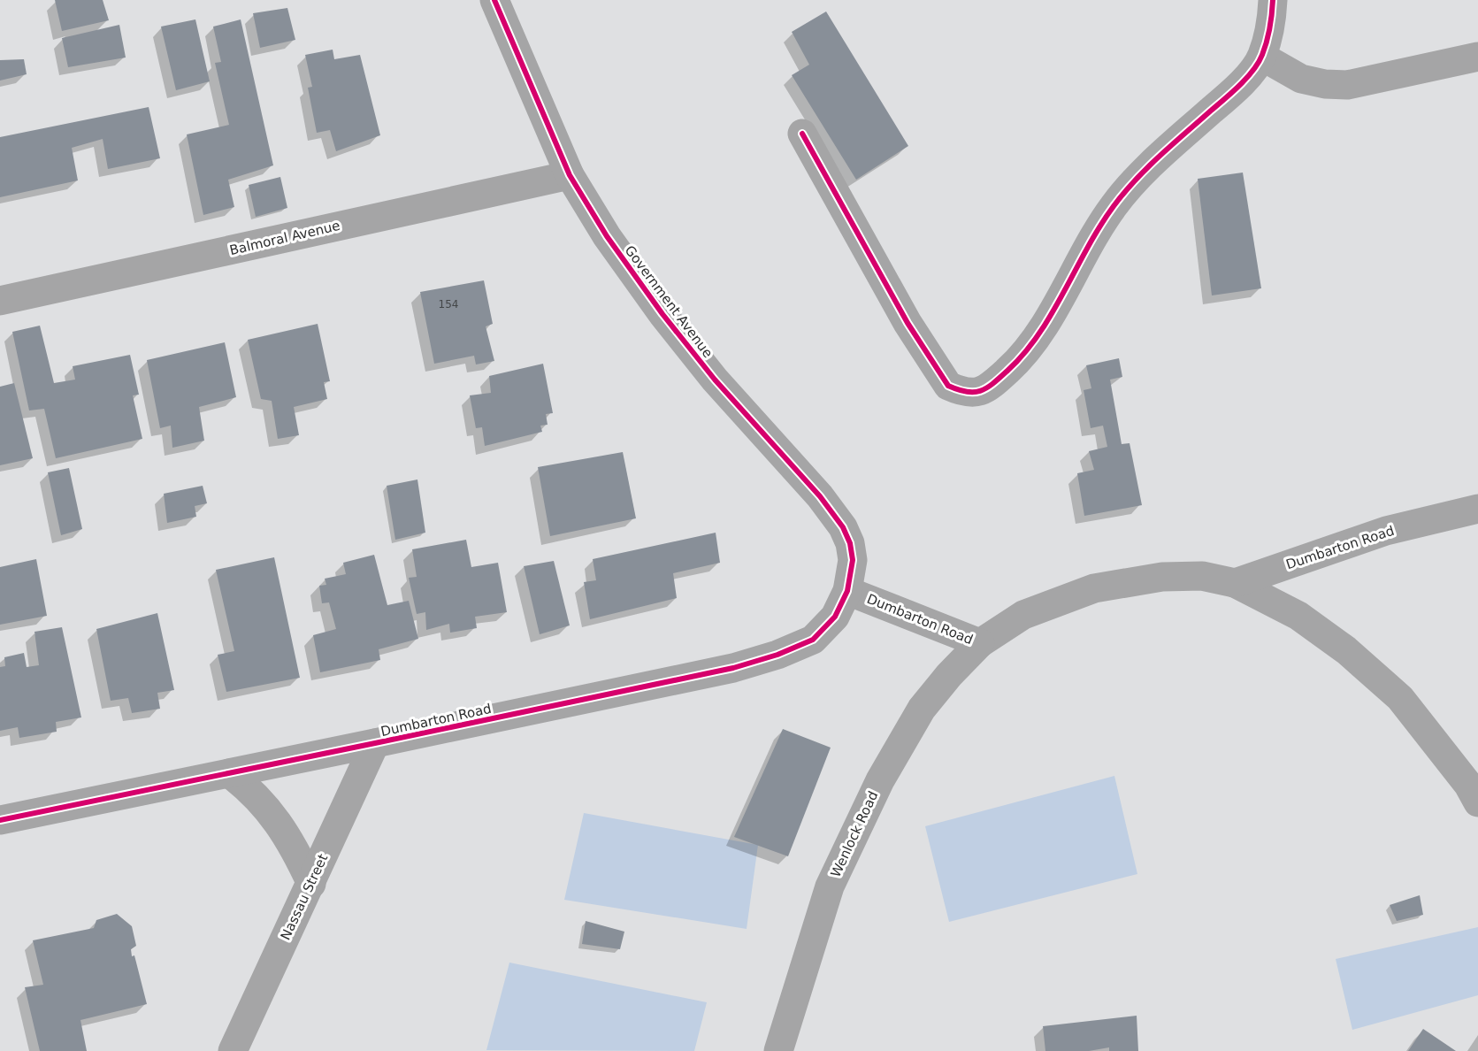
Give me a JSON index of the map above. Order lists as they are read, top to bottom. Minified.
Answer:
{"streets":{"street":["Balmoral Avenue","Government Avenue","Dumbarton Road","Wenlock Road","Nassau Street"]},"crossings":[["Balmoral Avenue","Government Avenue"],["Government Avenue","Dumbarton Road"],["Dumbarton Road","Wenlock Road"],["Dumbarton Road","Nassau Street"]],"house_numbers":["154"]}
